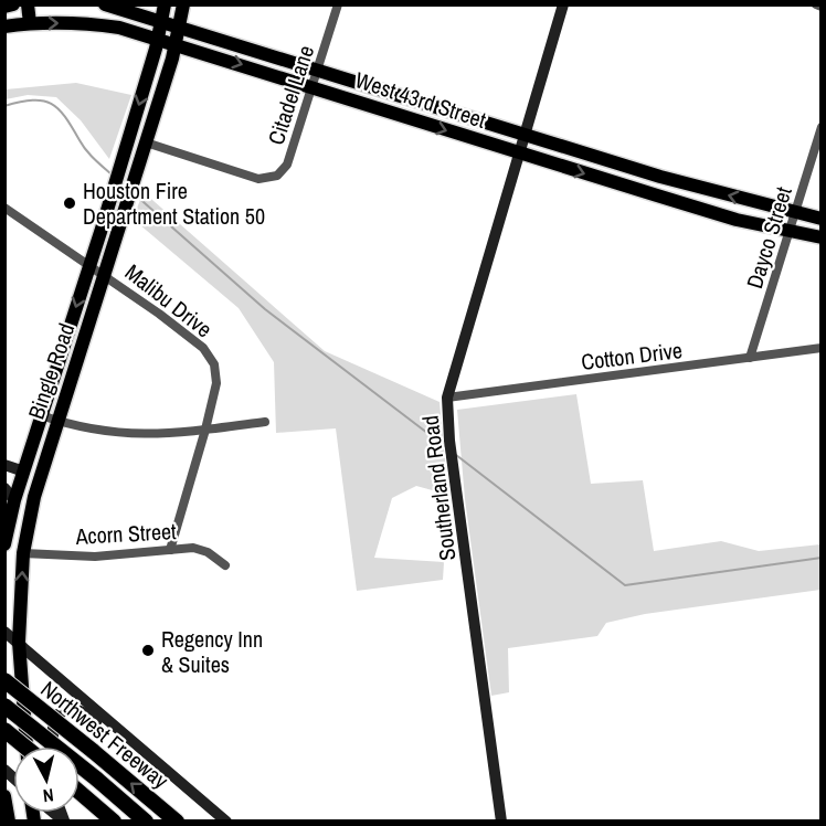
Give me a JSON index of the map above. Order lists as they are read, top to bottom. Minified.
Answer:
{"streets":{"highway":["Northwest Freeway"],"main road":["West 43rd Street","Bingle Road"],"street":["Citadel Lane","Dayco Street","Malibu Drive","Cotton Drive","Southerland Road","Acorn Street"]},"crossings":[["Citadel Lane","West 43rd Street"],["Citadel Lane","Bingle Road"],["West 43rd Street","Dayco Street"],["West 43rd Street","Bingle Road"],["West 43rd Street","Southerland Road"],["Dayco Street","Cotton Drive"],["Malibu Drive","Bingle Road"],["Malibu Drive","Acorn Street"],["Cotton Drive","Southerland Road"],["Bingle Road","Acorn Street"]],"places":["Houston Fire Department Station 50","Regency Inn & Suites"],"north":"bottom"}
